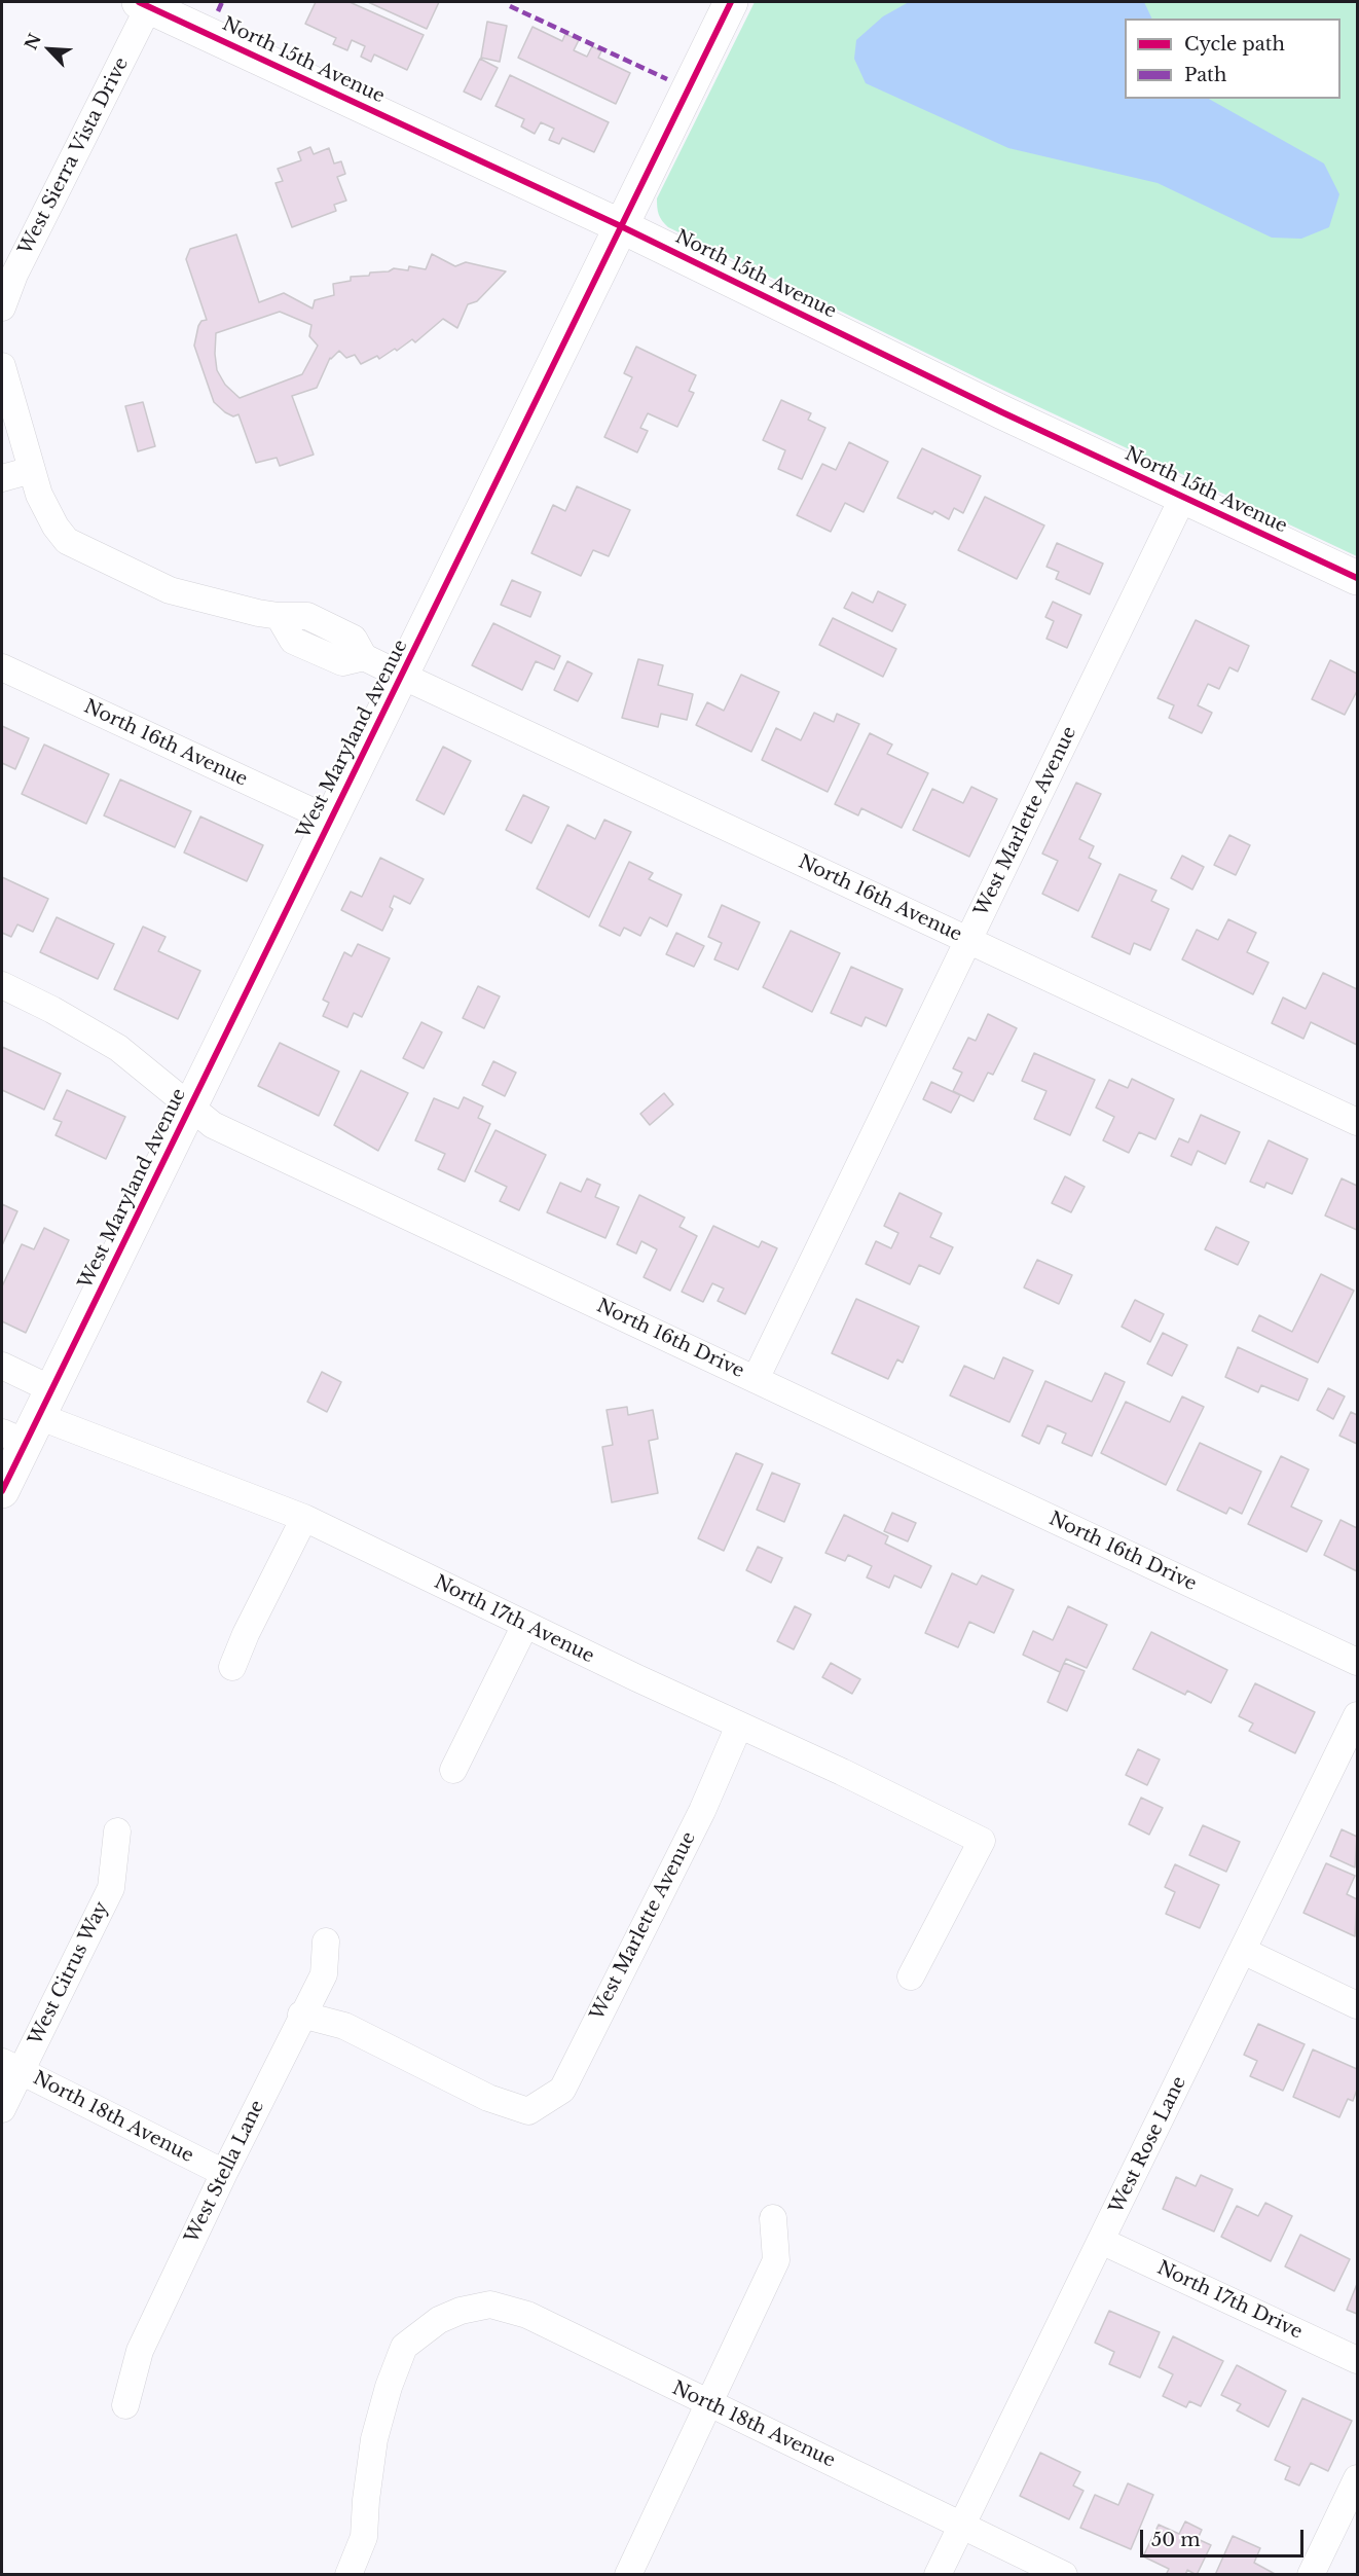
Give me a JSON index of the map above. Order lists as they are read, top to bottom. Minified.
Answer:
{"streets":{"street":["North 15th Avenue","West Sierra Vista Drive","West Maryland Avenue","North 16th Avenue","West Marlette Avenue","North 16th Drive","North 17th Avenue","West Citrus Way","North 18th Avenue","West Rose Lane","West Stella Lane","North 17th Drive"]},"crossings":[["North 15th Avenue","West Sierra Vista Drive"],["North 15th Avenue","West Maryland Avenue"],["North 15th Avenue","West Marlette Avenue"],["West Maryland Avenue","North 16th Avenue"],["West Maryland Avenue","North 16th Drive"],["West Maryland Avenue","North 17th Avenue"],["North 16th Avenue","West Marlette Avenue"],["West Marlette Avenue","North 16th Drive"],["West Marlette Avenue","North 17th Avenue"],["West Marlette Avenue","West Stella Lane"],["West Citrus Way","North 18th Avenue"],["North 18th Avenue","West Rose Lane"],["North 18th Avenue","West Stella Lane"],["West Rose Lane","North 17th Drive"]],"legend":["Cycle path","Path"],"scale_bar":"50 m","north":"top left"}
